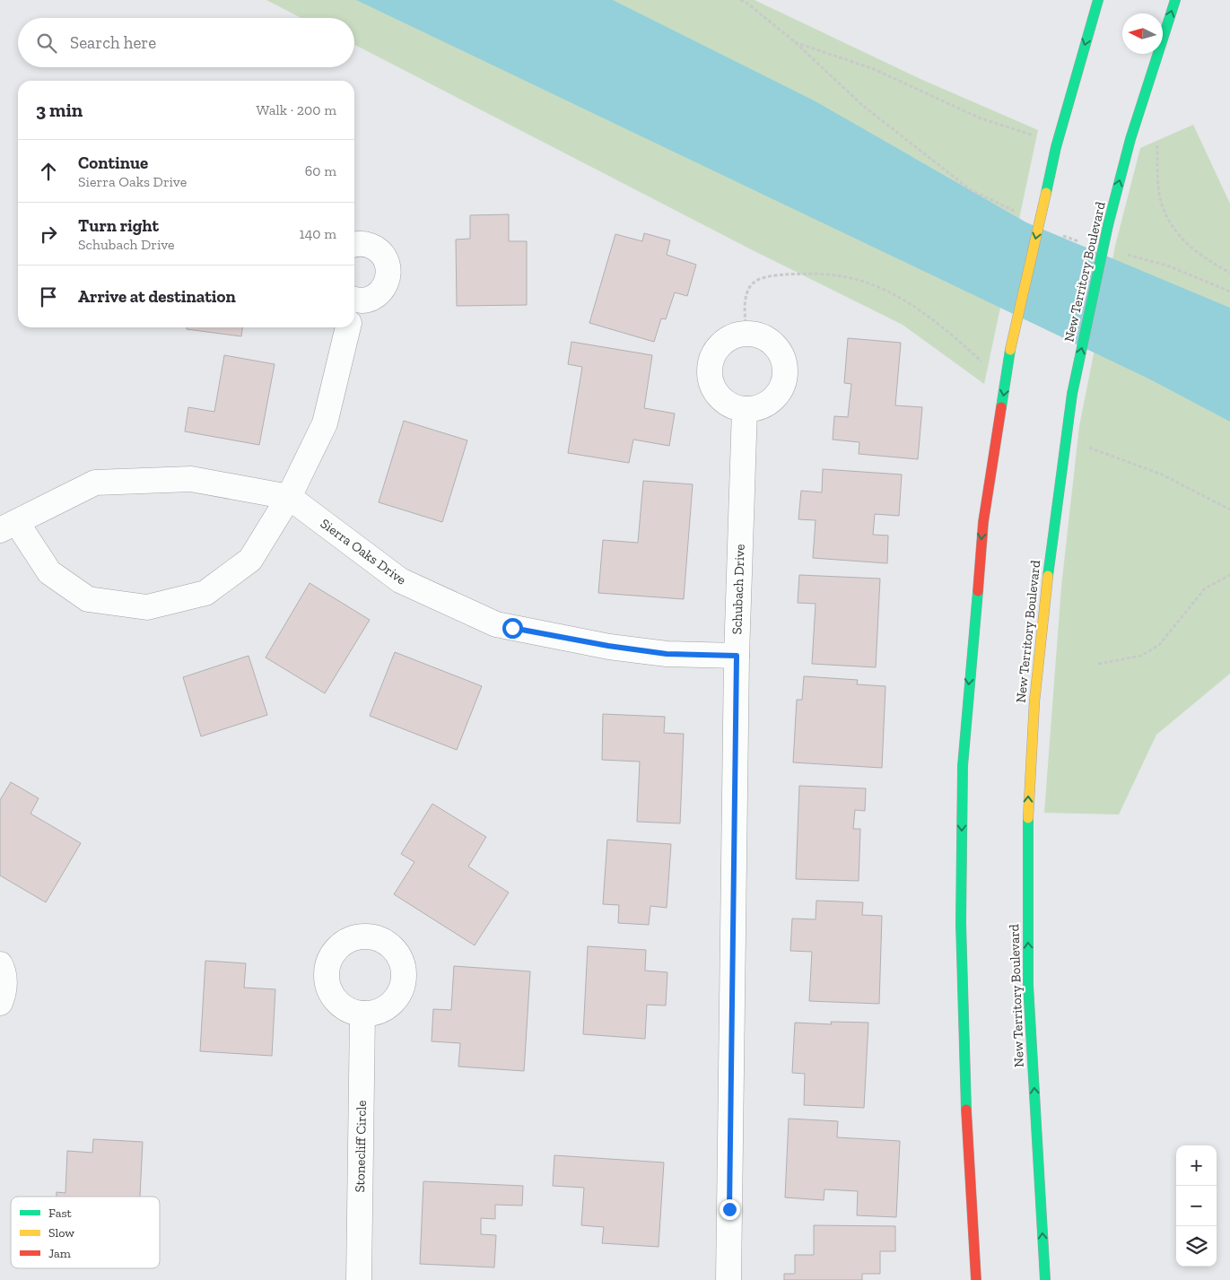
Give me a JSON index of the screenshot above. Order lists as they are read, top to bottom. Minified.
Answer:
{"streets":{"main road":["New Territory Boulevard"],"street":["Sierra Oaks Drive","Schubach Drive","Stonecliff Circle"]},"crossings":[["Sierra Oaks Drive","Schubach Drive"]],"legend":["Fast","Slow","Jam"],"north":"left","page":{"search":"Search here","heading":["3 min","Walk · 200 m"],"list":[["Continue","Sierra Oaks Drive","60 m"],["Turn right","Schubach Drive","140 m"],"Arrive at destination"],"map_buttons":["+","−"]}}
